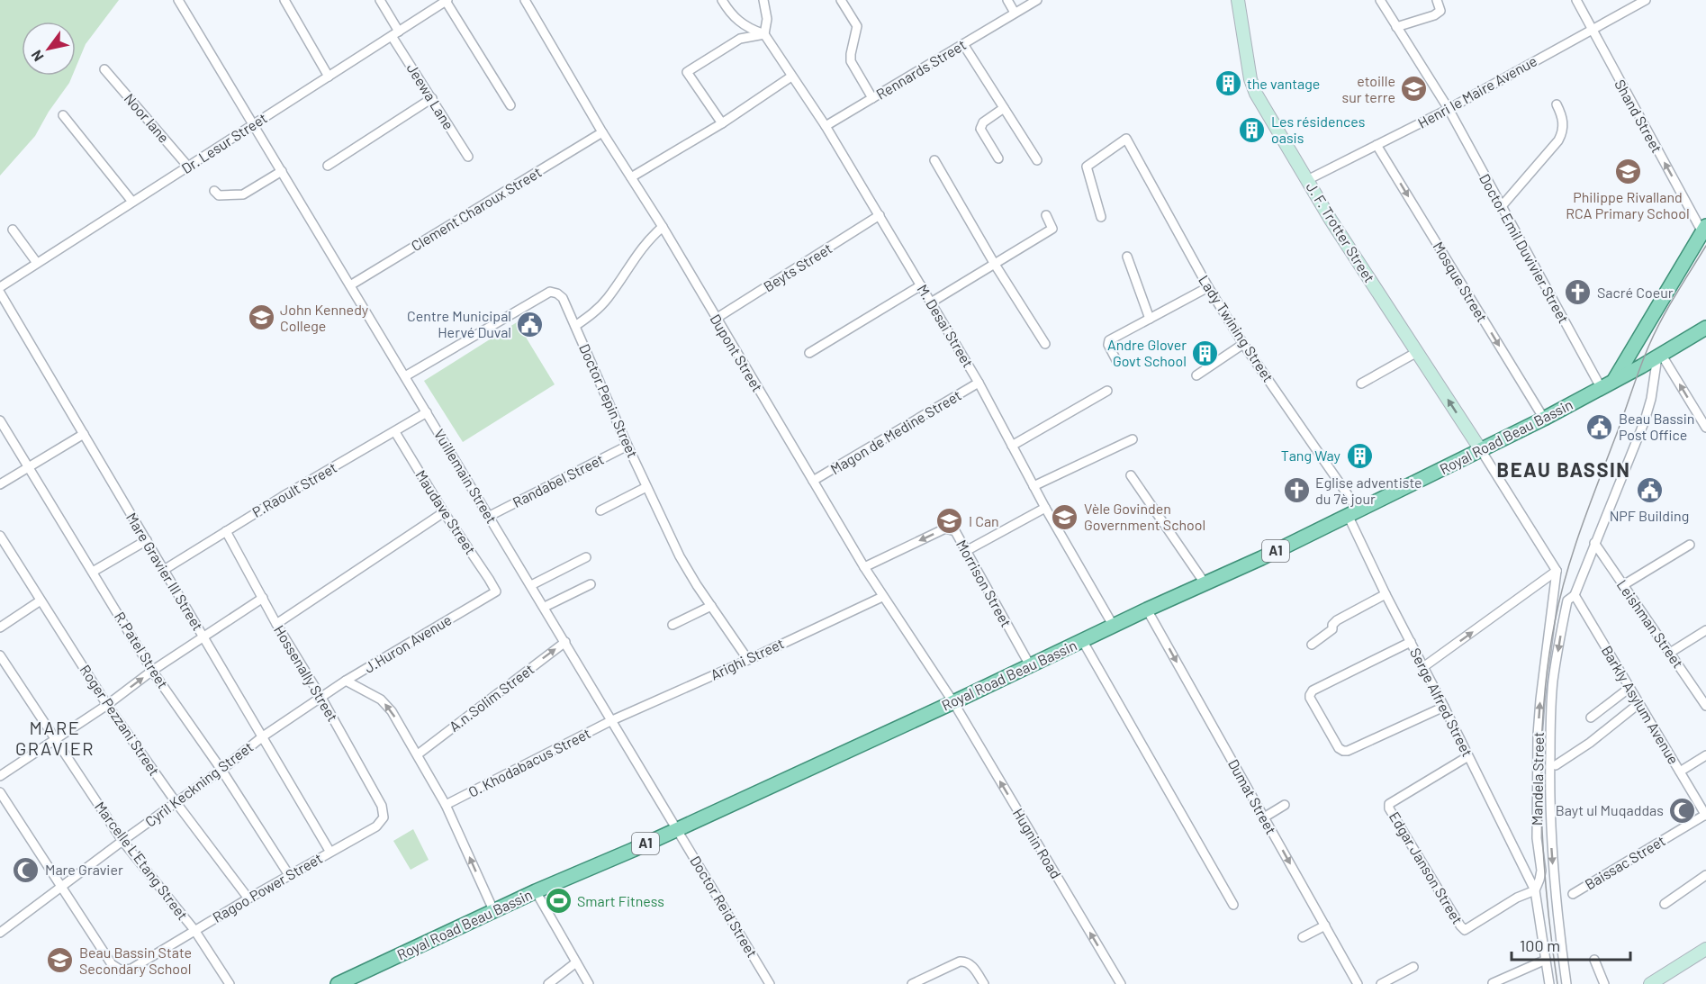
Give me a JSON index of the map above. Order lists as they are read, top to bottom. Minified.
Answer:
{"streets":{"main road":["Royal Road Beau Bassin","A1"],"street":["Rennards Street","Henri le Maire Avenue","Jeewa Lane","Shand Street","Noor lane","Dr. Lesur Street","Clement Charoux Street","J. F. Trotter Street","Doctor Emil Duvivier Street","Beyts Street","Mosque Street","M. Desai Street","Lady Twining Street","Dupont Street","Doctor Pepin Street","Magon de Medine Street","Vuillemain Street","Randabel Street","P.Raoult Street","Maudave Street","Mare Gravier III Street","Morrison Street","Leishman Street","J.Huron Avenue","R.Patel Street","Arighi Street","Hossenally Street","A.n.Solim Street","Serge Alfred Street","Barkly Asylum Avenue","Roger Pezzani Street","O. Khodabacus Street","Mandela Street","Cyril Keckning Street","Dumat Street","Hugnin Road","Marcelle L'Etang Street","Baissac Street","Edgar Janson Street","Ragoo Power Street","Doctor Reid Street"]},"crossings":[["Rennards Street","M. Desai Street"],["Henri le Maire Avenue","Shand Street"],["Henri le Maire Avenue","J. F. Trotter Street"],["Henri le Maire Avenue","Doctor Emil Duvivier Street"],["Henri le Maire Avenue","Mosque Street"],["Jeewa Lane","Dr. Lesur Street"],["Noor lane","Dr. Lesur Street"],["Dr. Lesur Street","Vuillemain Street"],["Clement Charoux Street","Dupont Street"],["Clement Charoux Street","Vuillemain Street"],["J. F. Trotter Street","Royal Road Beau Bassin"],["Doctor Emil Duvivier Street","Royal Road Beau Bassin"],["Beyts Street","M. Desai Street"],["Beyts Street","Dupont Street"],["Mosque Street","Royal Road Beau Bassin"],["M. Desai Street","Magon de Medine Street"],["M. Desai Street","Royal Road Beau Bassin"],["Lady Twining Street","Royal Road Beau Bassin"],["Lady Twining Street","Serge Alfred Street"],["Dupont Street","Magon de Medine Street"],["Dupont Street","Royal Road Beau Bassin"],["Dupont Street","Morrison Street"],["Dupont Street","Arighi Street"],["Dupont Street","Hugnin Road"],["Doctor Pepin Street","Vuillemain Street"],["Doctor Pepin Street","Randabel Street"],["Doctor Pepin Street","Arighi Street"],["Royal Road Beau Bassin","Vuillemain Street"],["Royal Road Beau Bassin","A1"],["Royal Road Beau Bassin","Morrison Street"],["Royal Road Beau Bassin","Serge Alfred Street"],["Royal Road Beau Bassin","Dumat Street"],["Royal Road Beau Bassin","Hugnin Road"],["Royal Road Beau Bassin","Doctor Reid Street"],["Vuillemain Street","Randabel Street"],["Vuillemain Street","P.Raoult Street"],["Vuillemain Street","Arighi Street"],["Vuillemain Street","A.n.Solim Street"],["Vuillemain Street","O. Khodabacus Street"],["Vuillemain Street","Doctor Reid Street"],["P.Raoult Street","Maudave Street"],["P.Raoult Street","Mare Gravier III Street"],["P.Raoult Street","Hossenally Street"],["Maudave Street","J.Huron Avenue"],["Mare Gravier III Street","Cyril Keckning Street"],["Mare Gravier III Street","Ragoo Power Street"],["J.Huron Avenue","Hossenally Street"],["J.Huron Avenue","Cyril Keckning Street"],["R.Patel Street","Cyril Keckning Street"],["R.Patel Street","Ragoo Power Street"],["Arighi Street","O. Khodabacus Street"],["Hossenally Street","Cyril Keckning Street"],["Hossenally Street","Ragoo Power Street"],["Serge Alfred Street","Mandela Street"],["Serge Alfred Street","Edgar Janson Street"],["Barkly Asylum Avenue","Baissac Street"],["Roger Pezzani Street","Cyril Keckning Street"],["Roger Pezzani Street","Ragoo Power Street"],["Mandela Street","Edgar Janson Street"],["Cyril Keckning Street","Marcelle L'Etang Street"],["Cyril Keckning Street","Ragoo Power Street"],["Marcelle L'Etang Street","Ragoo Power Street"]],"one_way":["Shand Street","Mosque Street","Morrison Street","A.n.Solim Street","Hugnin Road"],"districts":["BEAU BASSIN","MARE GRAVIER"],"places":{"building":["the vantage","Les résidences oasis","Andre Glover Govt School","Tang Way"],"school or university":["etoille sur terre","Philippe Rivalland RCA Primary School","John Kennedy College","Vèle Govinden Government School","I Can","Beau Bassin State Secondary School"],"church":["Sacré Coeur","Eglise adventiste du 7è jour"],"public building":["Centre Municipal Hervé Duval","Beau Bassin Post Office","NPF Building"],"mosque":["Bayt ul Muqaddas","Mare Gravier"],"sports":["Smart Fitness"]},"scale_bar":"100 m","north":"bottom left"}
